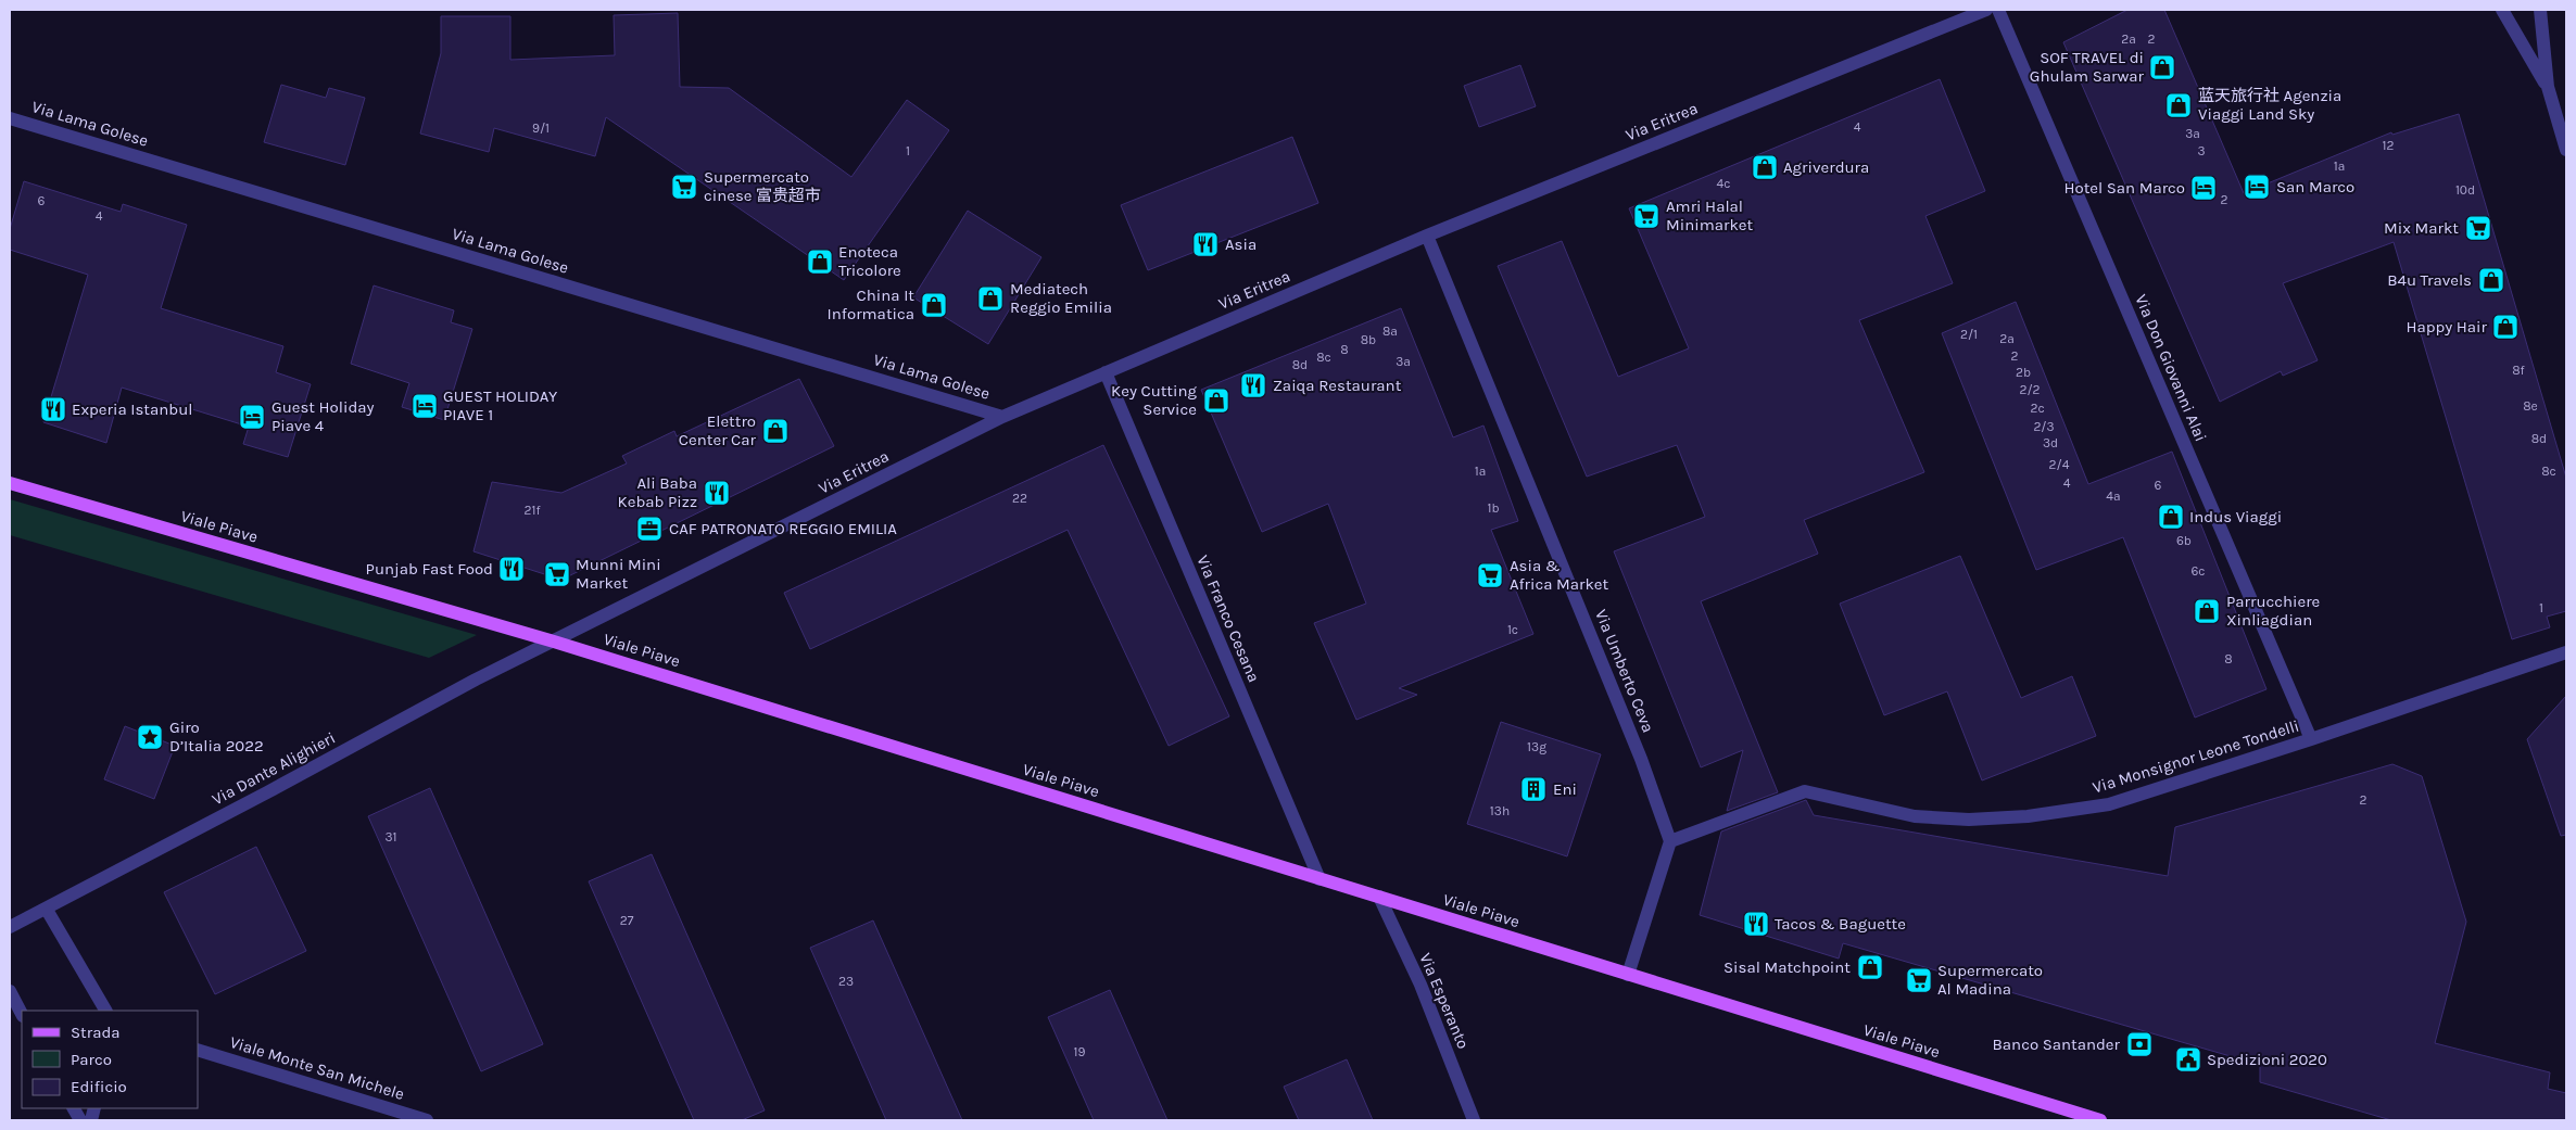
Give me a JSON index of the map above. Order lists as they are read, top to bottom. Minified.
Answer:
{"streets":{"main road":["Viale Piave"],"street":["Via Eritrea","Via Lama Golese","Via Don Giovanni Alai","Via Franco Cesana","Via Umberto Ceva","Via Monsignor Leone Tondelli","Via Dante Alighieri","Via Esperanto","Viale Monte San Michele"]},"crossings":[["Via Eritrea","Via Lama Golese"],["Via Eritrea","Viale Piave"],["Via Eritrea","Via Franco Cesana"],["Via Eritrea","Via Umberto Ceva"],["Via Eritrea","Via Dante Alighieri"],["Via Don Giovanni Alai","Via Monsignor Leone Tondelli"],["Viale Piave","Via Franco Cesana"],["Viale Piave","Via Dante Alighieri"],["Viale Piave","Via Esperanto"],["Via Umberto Ceva","Via Monsignor Leone Tondelli"]],"places":{"shop":["SOF TRAVEL di Ghulam Sarwar","蓝天旅行社 Agenzia Viaggi Land Sky","Agriverdura","Enoteca Tricolore","B4u Travels","Mediatech Reggio Emilia","China It Informatica","Happy Hair","Key Cutting Service","Elettro Center Car","Indus Viaggi","Parrucchiere Xinliagdian","Sisal Matchpoint"],"supermarket":["Supermercato cinese 富贵超市","Amri Halal Minimarket","Mix Markt","Munni Mini Market","Asia & Africa Market","Supermercato Al Madina"],"hotel":["San Marco","Hotel San Marco","GUEST HOLIDAY PIAVE 1","Guest Holiday Piave 4"],"restaurant":["Asia","Zaiqa Restaurant","Experia Istanbul","Ali Baba Kebab Pizz","Punjab Fast Food","Tacos & Baguette"],"office":["CAF PATRONATO REGGIO EMILIA"],"place":["Giro D’Italia 2022"],"building":["Eni"],"bank":["Banco Santander"],"public building":["Spedizioni 2020"]},"house_numbers":["2a","2","4","9/1","3a","12","1","3","1a","4c","10d","2","6","4","8a","2/1","2a","8b","8","2","8c","3a","8d","8f","2b","2/2","8e","2c","2/3","8d","3d","2/4","1a","8c","4","6","4a","22","1b","21f","6b","6c","1","1c","8","13g","2","13h","31","27","23","19"],"legend":["Strada","Parco","Edificio"]}
